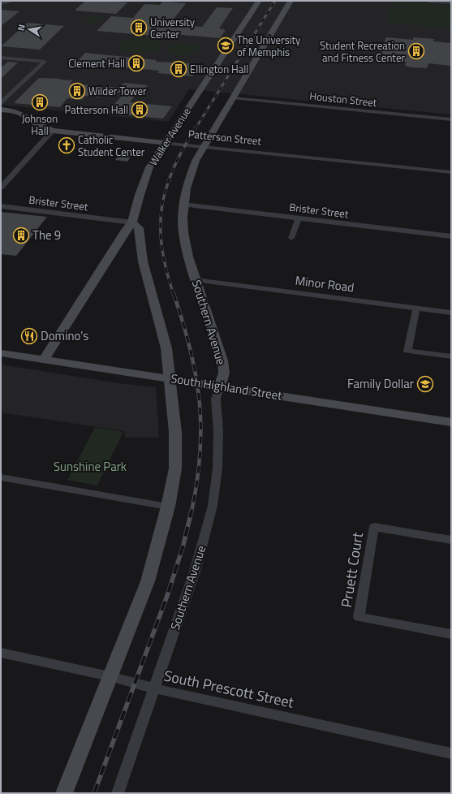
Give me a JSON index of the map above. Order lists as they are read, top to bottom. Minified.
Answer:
{"streets":{"street":["Houston Street","Walker Avenue","Patterson Street","Brister Street","Minor Road","Southern Avenue","South Highland Street","Pruett Court","South Prescott Street"]},"crossings":[["Houston Street","Southern Avenue"],["Walker Avenue","Patterson Street"],["Walker Avenue","Brister Street"],["Walker Avenue","South Highland Street"],["Patterson Street","Southern Avenue"],["Brister Street","Southern Avenue"],["Minor Road","Southern Avenue"],["Southern Avenue","South Highland Street"],["Southern Avenue","South Prescott Street"]],"parks":["Sunshine Park"],"places":{"building":["University Center","Student Recreation and Fitness Center","Clement Hall","Ellington Hall","Wilder Tower","Johnson Hall","Patterson Hall","The 9"],"school or university":["The University of Memphis","Family Dollar"],"church":["Catholic Student Center"],"restaurant":["Domino's"]},"north":"left"}
